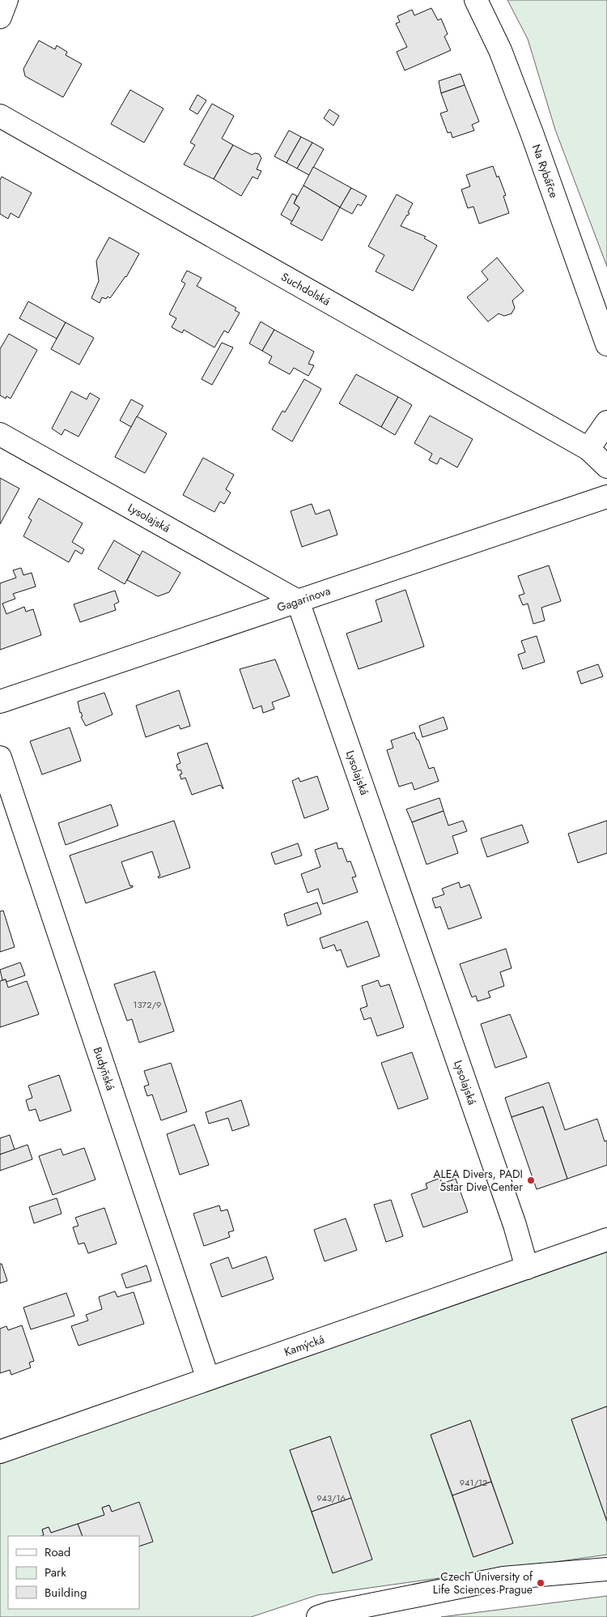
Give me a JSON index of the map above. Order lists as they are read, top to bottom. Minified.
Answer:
{"streets":{"street":["Na Rybářce","Suchdolská","Lysolajská","Gagarinova","Budyňská","Kamýcká"]},"crossings":[["Lysolajská","Gagarinova"],["Lysolajská","Kamýcká"],["Budyňská","Kamýcká"]],"places":["ALEA Divers, PADI 5star Dive Center","Czech University of Life Sciences Prague"],"house_numbers":["1372/9","941/12","943/16"],"legend":["Road","Park","Building"]}
